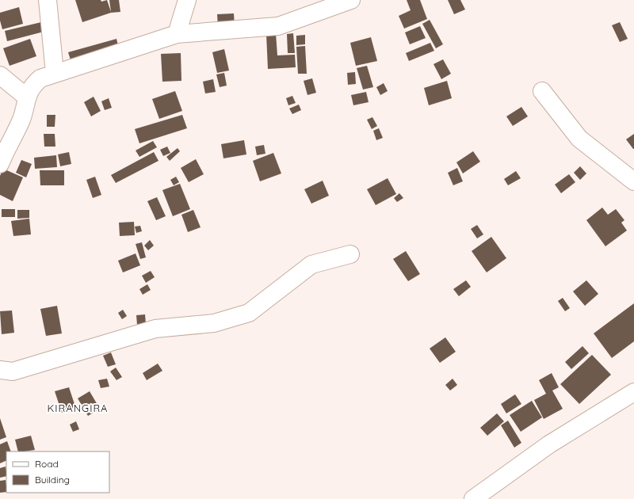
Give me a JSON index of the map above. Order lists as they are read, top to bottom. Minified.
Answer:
{"districts":["KIRANGIRA"],"legend":["Road","Building"]}
